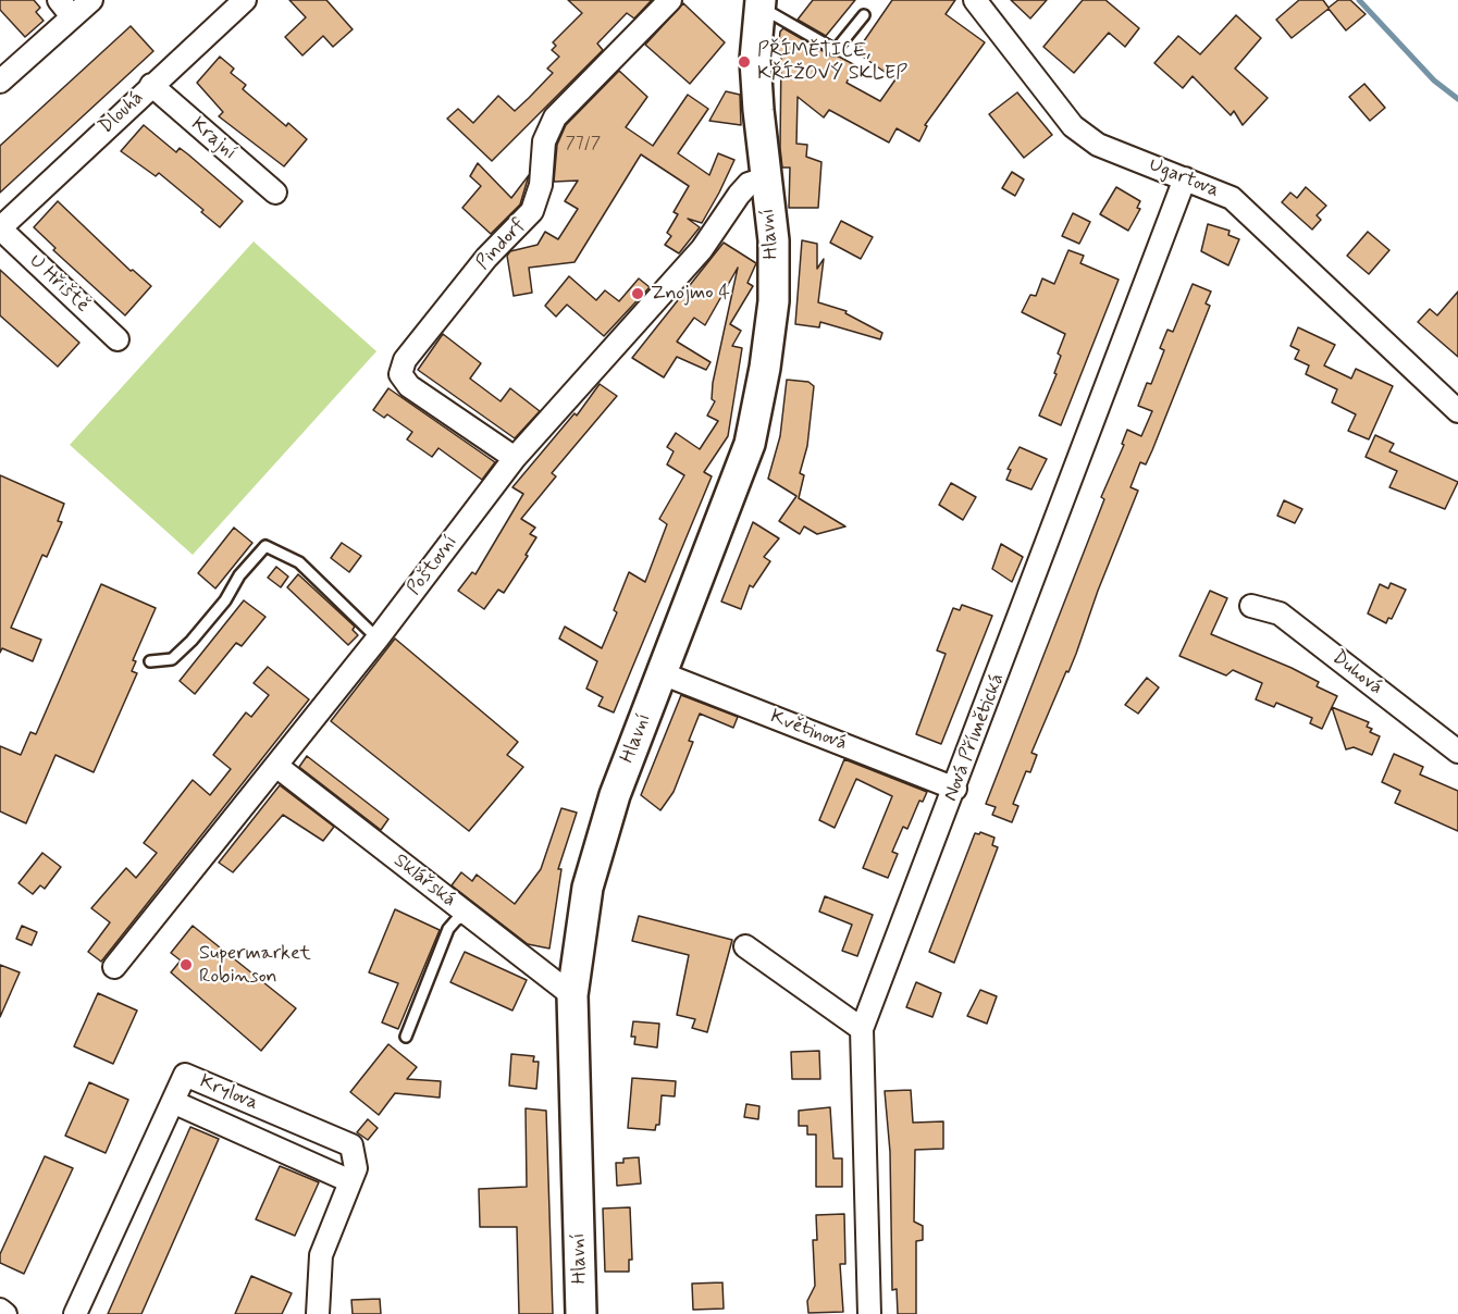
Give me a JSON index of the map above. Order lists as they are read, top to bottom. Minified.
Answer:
{"streets":{"main road":["Hlavní"],"street":["Dlouhá","Krajní","Ugartova","Pindorf","U Hřiště","Poštovní","Duhová","Květinová","Nová Přímětická","Sklářská","Krylova"]},"crossings":[["Dlouhá","Krajní"],["Dlouhá","U Hřiště"],["Ugartova","Nová Přímětická"],["Hlavní","Poštovní"],["Hlavní","Květinová"],["Hlavní","Sklářská"],["Pindorf","Poštovní"],["Poštovní","Sklářská"],["Květinová","Nová Přímětická"]],"places":["PŘÍMĚTICE, KŘÍŽOVÝ SKLEP","Znojmo 4","Supermarket Robinson"],"house_numbers":["77/7"]}
